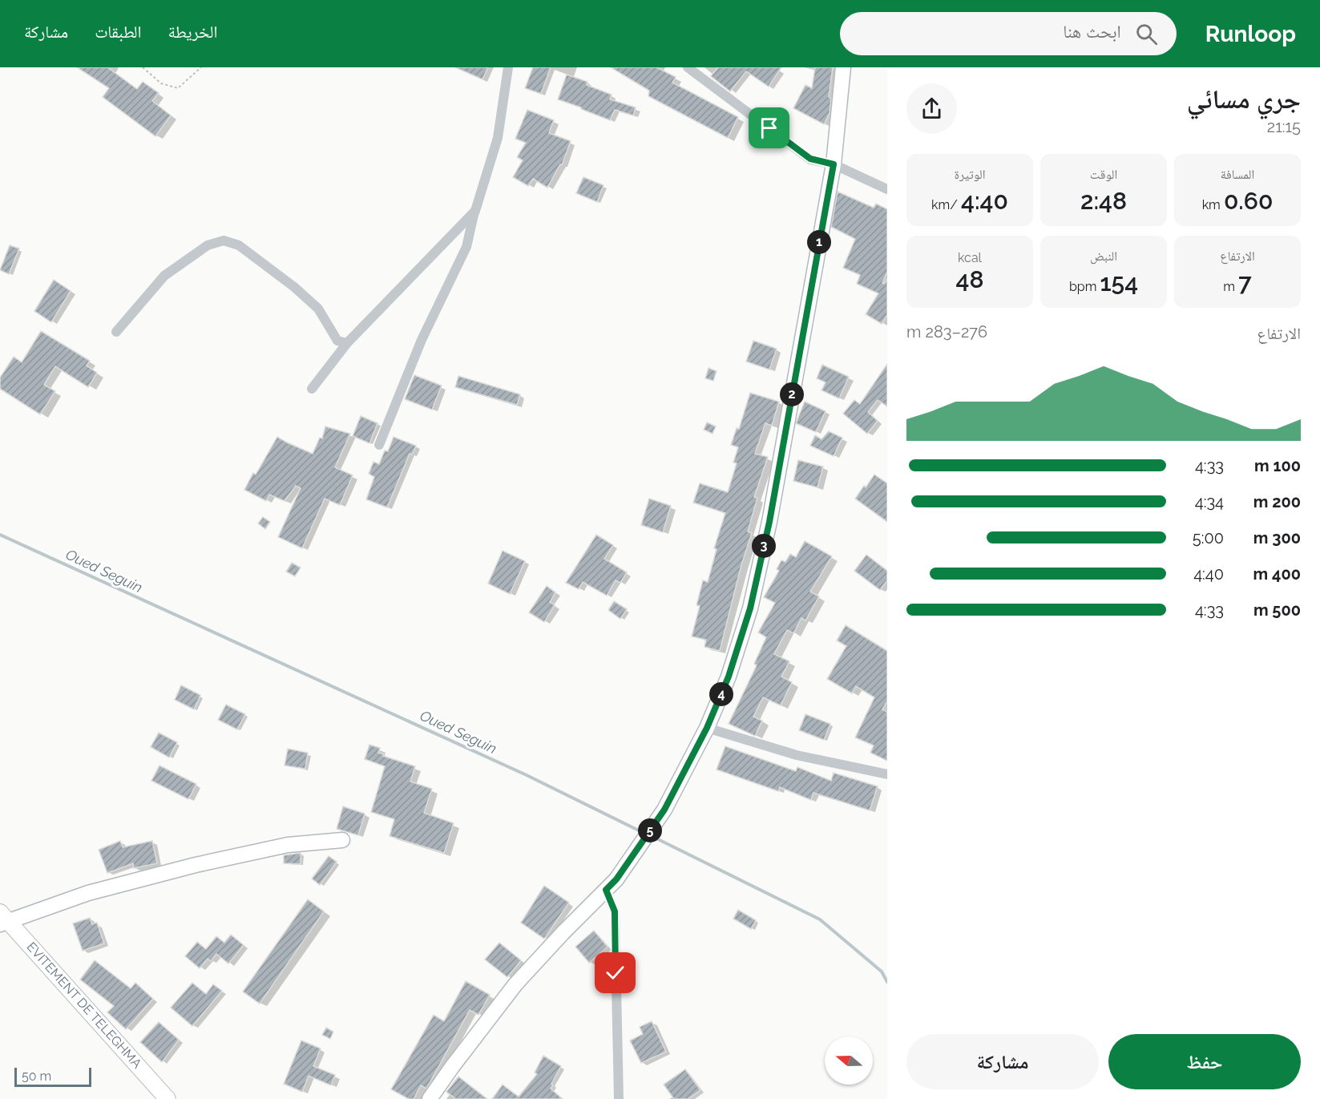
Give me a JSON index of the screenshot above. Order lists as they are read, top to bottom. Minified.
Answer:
{"streets":{"main road":["EVITEMENT DE TELEGHMA"]},"water":["Oued Seguin"],"scale_bar":"50 m","north":"left","page":{"header":"Runloop","search":"ابحث هنا","nav":["الخريطة","الطبقات","مشاركة"],"heading":["جري مسائي","21:15"],"stats":[["المسافة","0.60 km"],["الوقت","2:48"],["الوتيرة","4:40 /km"],["الارتفاع","7 m"],["النبض","154 bpm"],["kcal","48"]],"pins":["1","2","3","4","5"],"chart":["الارتفاع","276–283 m"],"list":[{"name":"100 m","note":"4:33"},{"name":"200 m","note":"4:34"},{"name":"300 m","note":"5:00"},{"name":"400 m","note":"4:40"},{"name":"500 m","note":"4:33"}],"buttons":["حفظ","مشاركة"],"scale":"50 m"}}
